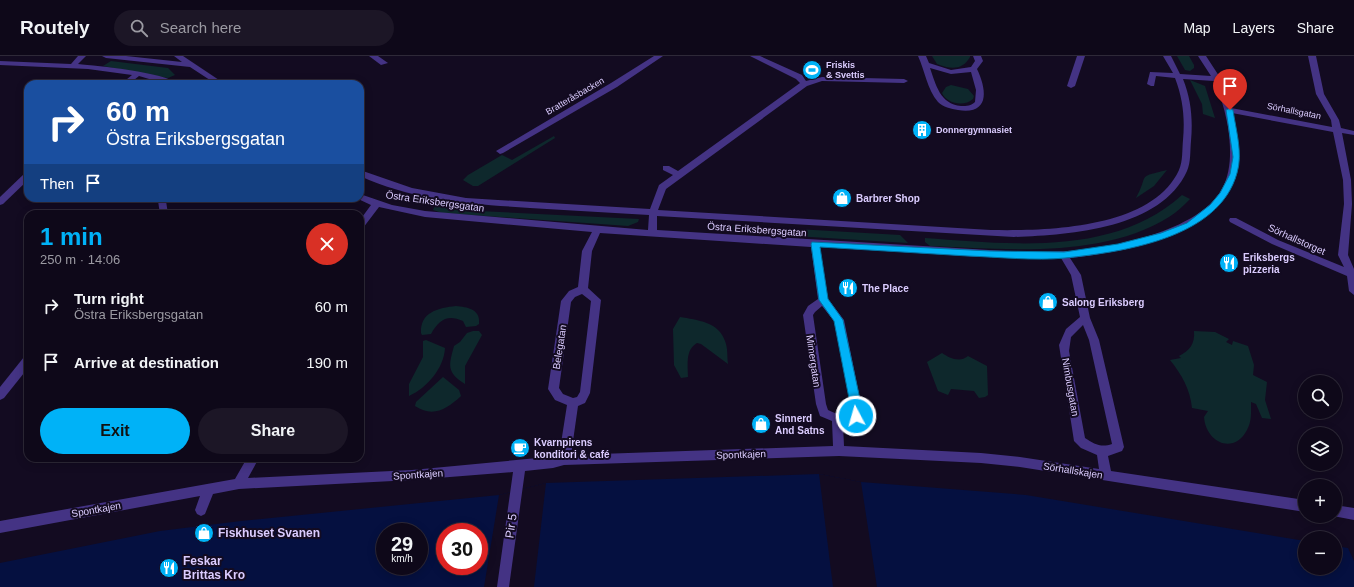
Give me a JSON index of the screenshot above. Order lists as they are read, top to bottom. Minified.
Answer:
{"streets":{"street":["Bratteråsbacken","Sörhallsgatan","Östra Eriksbergsgatan","Sörhallstorget","Belegatan","Mimergatan","Nimbusgatan","Spontkajen","Sörhallskajen","Pir 5"]},"crossings":[["Sörhallsgatan","Östra Eriksbergsgatan"],["Spontkajen","Sörhallskajen"],["Spontkajen","Pir 5"]],"places":{"sports":["Friskis & Svettis"],"building":["Donnergymnasiet"],"shop":["Barbrer Shop","Salong Eriksberg","Sinnerd And Satns","Fiskhuset Svanen"],"restaurant":["Eriksbergs pizzeria","The Place","Feskar Brittas Kro"],"cafe":["Kvarnpirens konditori & café"]},"page":{"header":"Routely","search":"Search here","nav":["Map","Layers","Share"],"turn":["60 m","Östra Eriksbergsgatan"],"then":"Then","heading":["1 min","250 m · 14:06"],"list":[{"name":"Turn right","note":"Östra Eriksbergsgatan","value":"60 m"},{"name":"Arrive at destination","value":"190 m"}],"map_buttons":["+","−"],"buttons":["Exit","Share"],"speed":"29 km/h","limit":"30"}}
